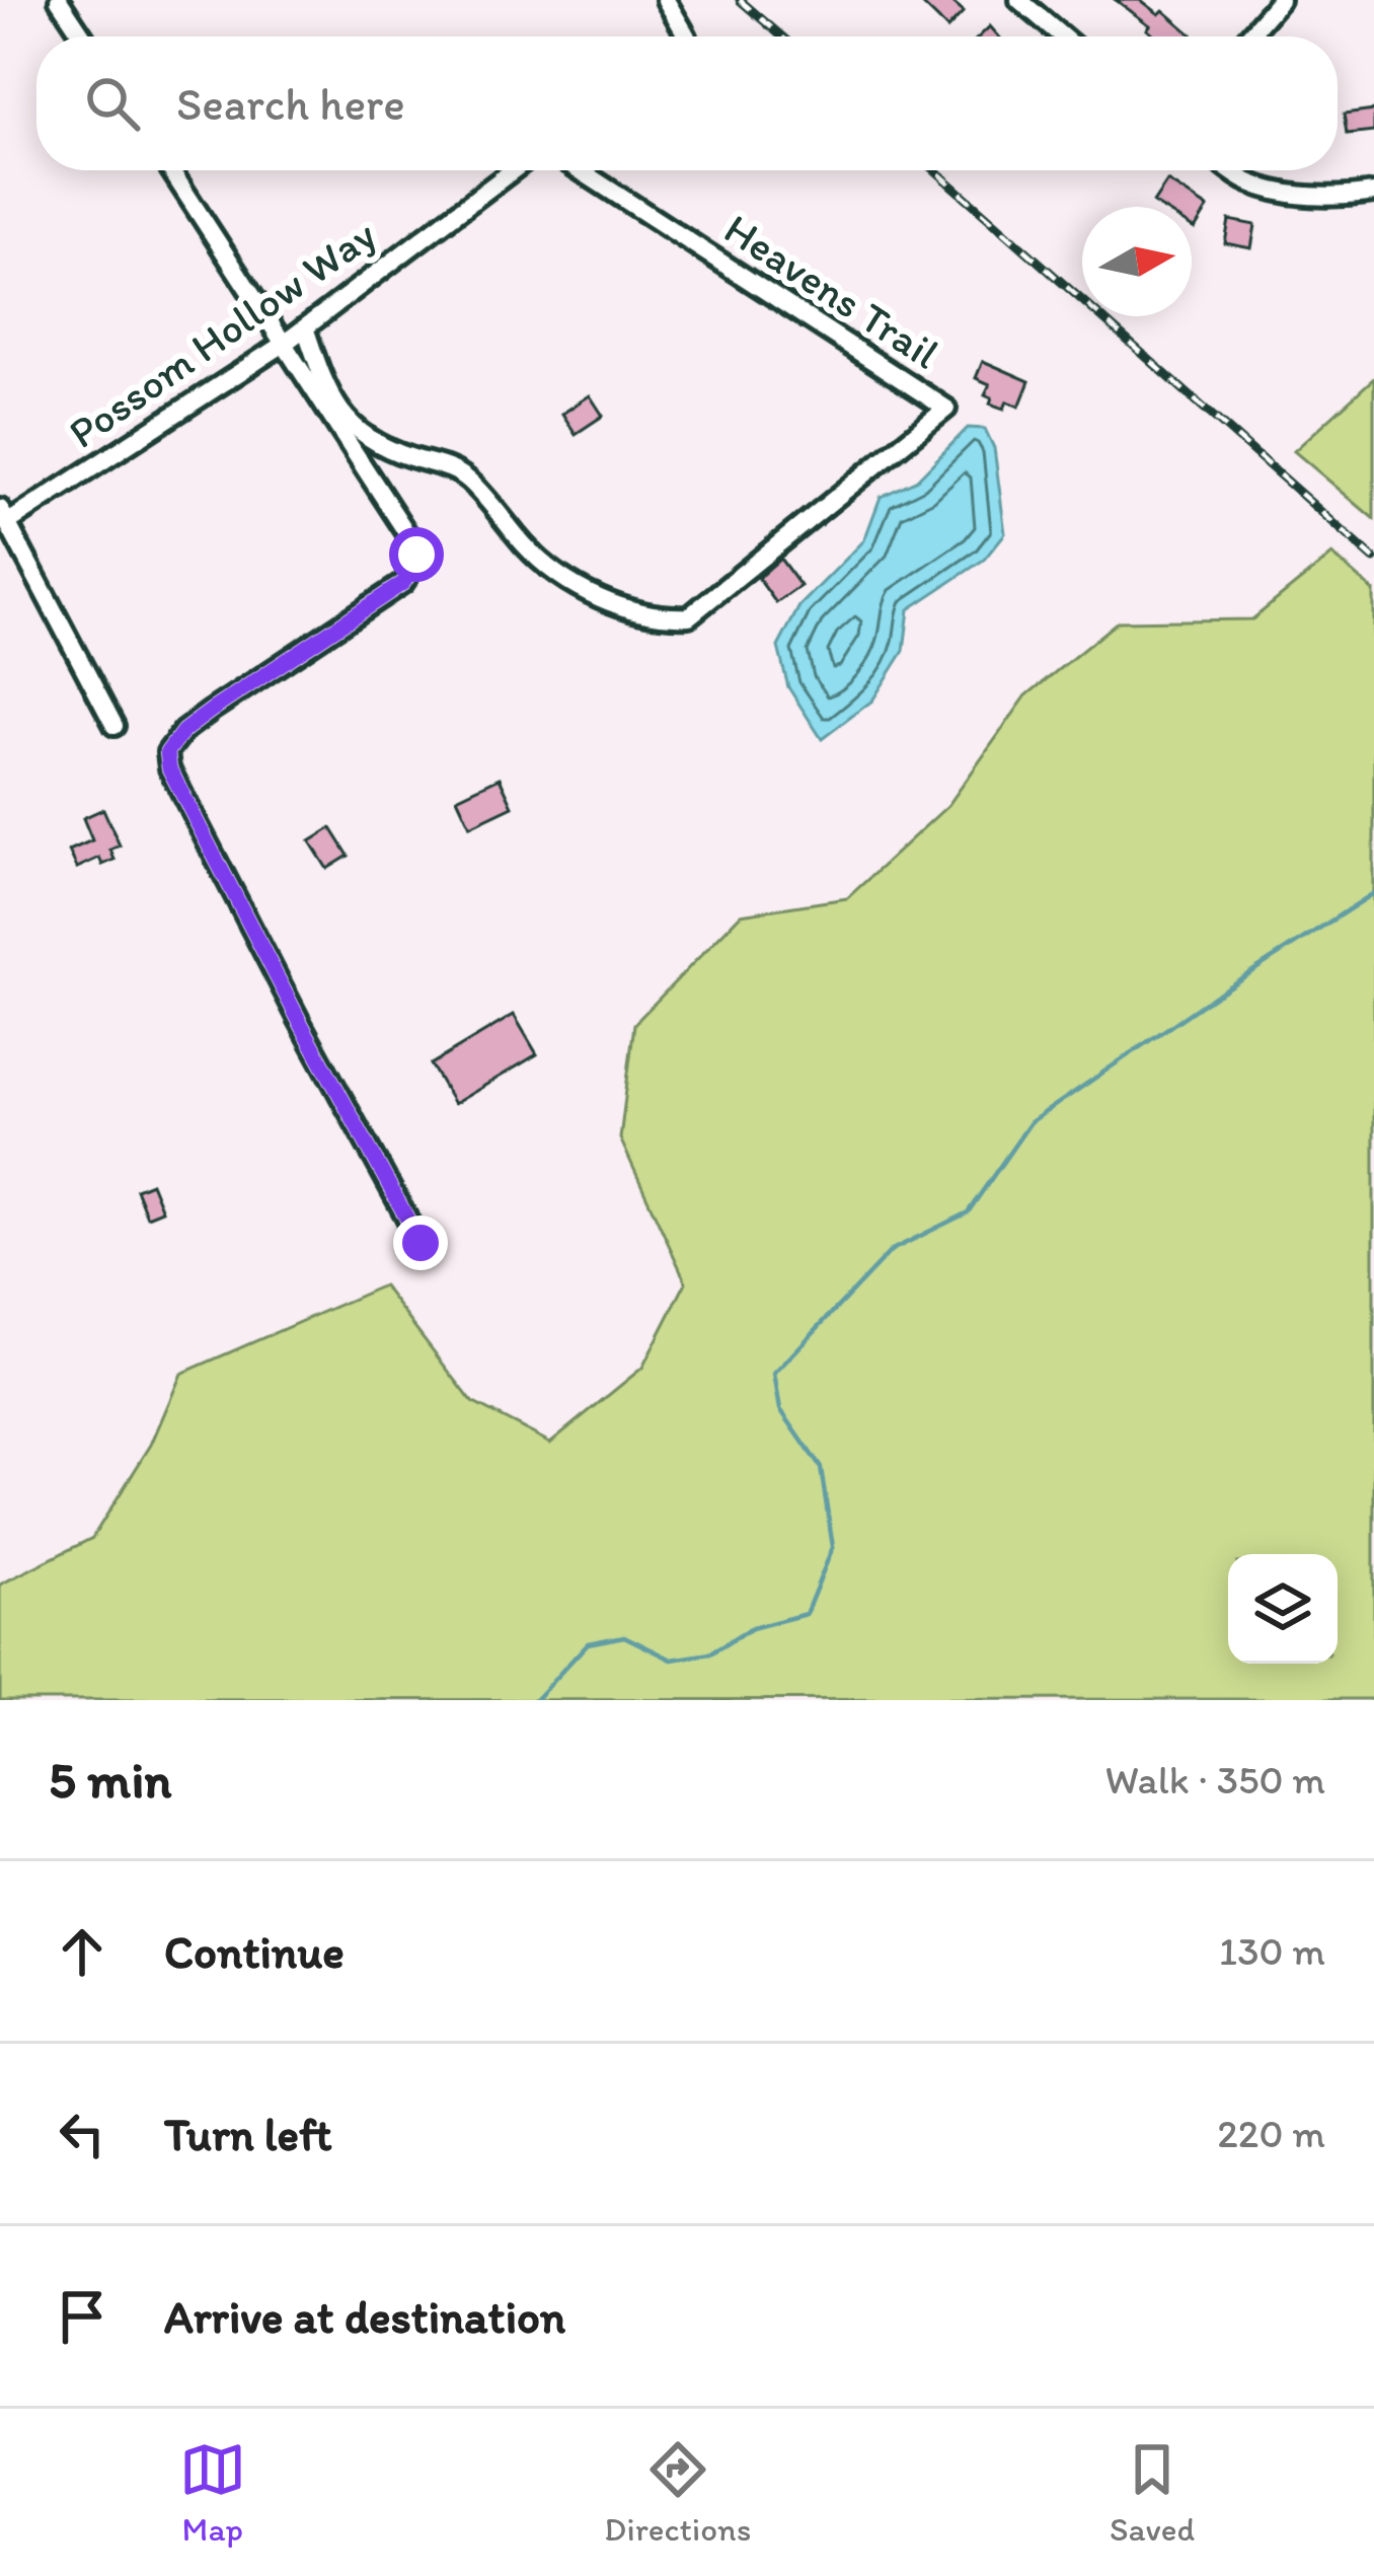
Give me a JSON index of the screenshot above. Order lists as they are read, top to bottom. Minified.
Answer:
{"streets":{"street":["Heavens Trail","Possom Hollow Way"]},"crossings":[["Heavens Trail","Possom Hollow Way"]],"north":"right","page":{"search":"Search here","heading":["5 min","Walk · 350 m"],"list":[["Continue","130 m"],["Turn left","220 m"],"Arrive at destination"],"nav":["Map","Directions","Saved"]}}
